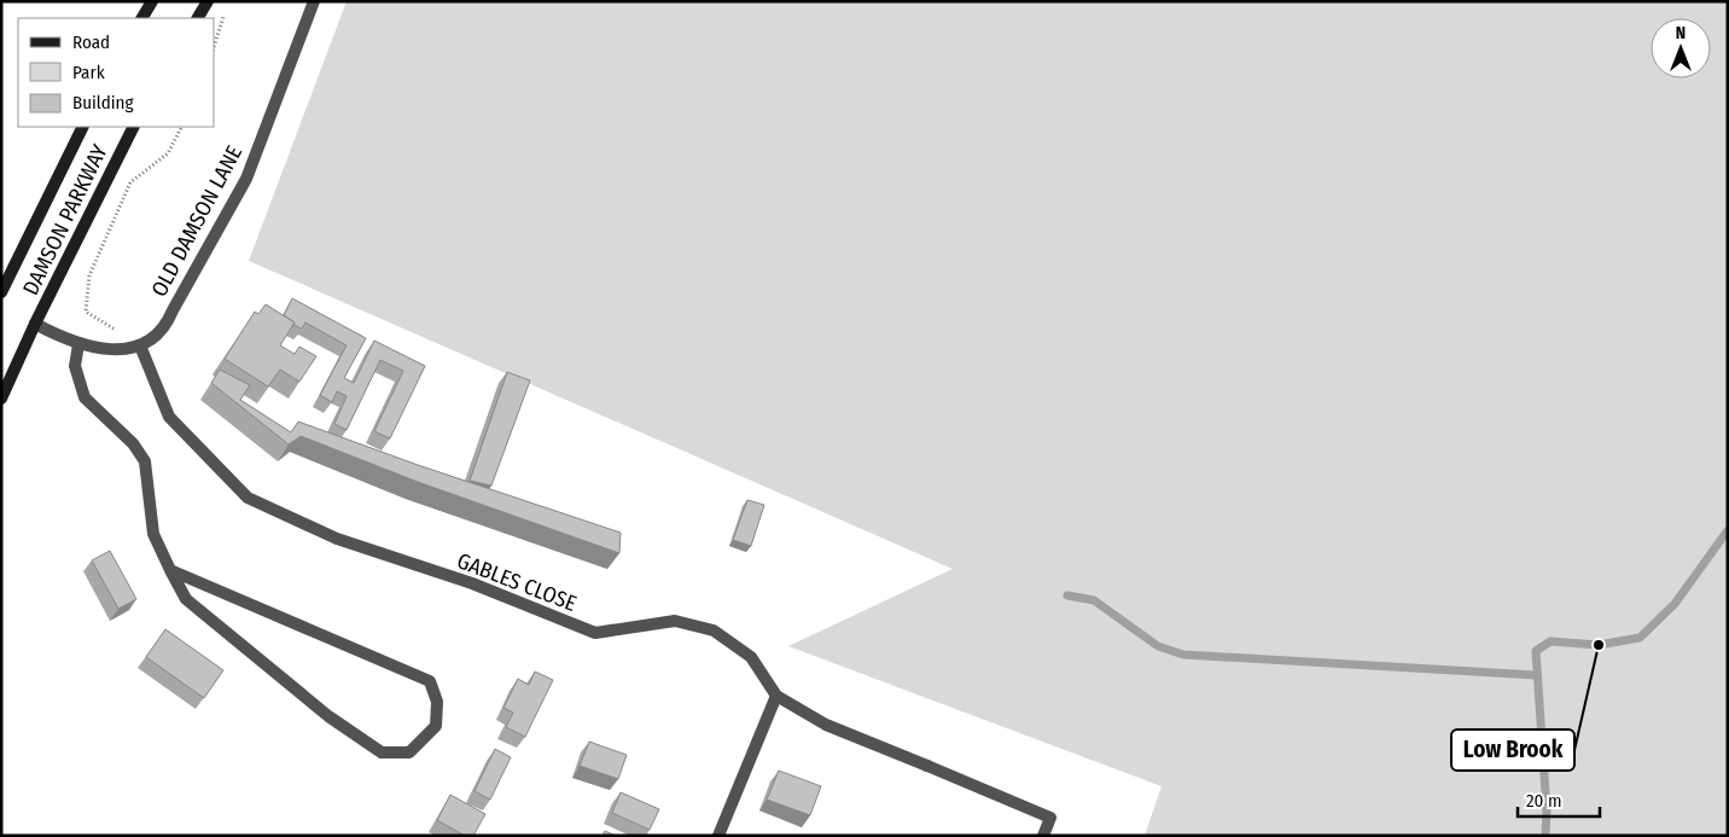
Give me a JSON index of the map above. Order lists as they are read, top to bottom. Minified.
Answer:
{"streets":{"street":["DAMSON PARKWAY","OLD DAMSON LANE","GABLES CLOSE"]},"crossings":[["DAMSON PARKWAY","OLD DAMSON LANE"],["OLD DAMSON LANE","GABLES CLOSE"]],"places":["Low Brook"],"legend":["Road","Park","Building"],"scale_bar":"20 m","north":"top"}
